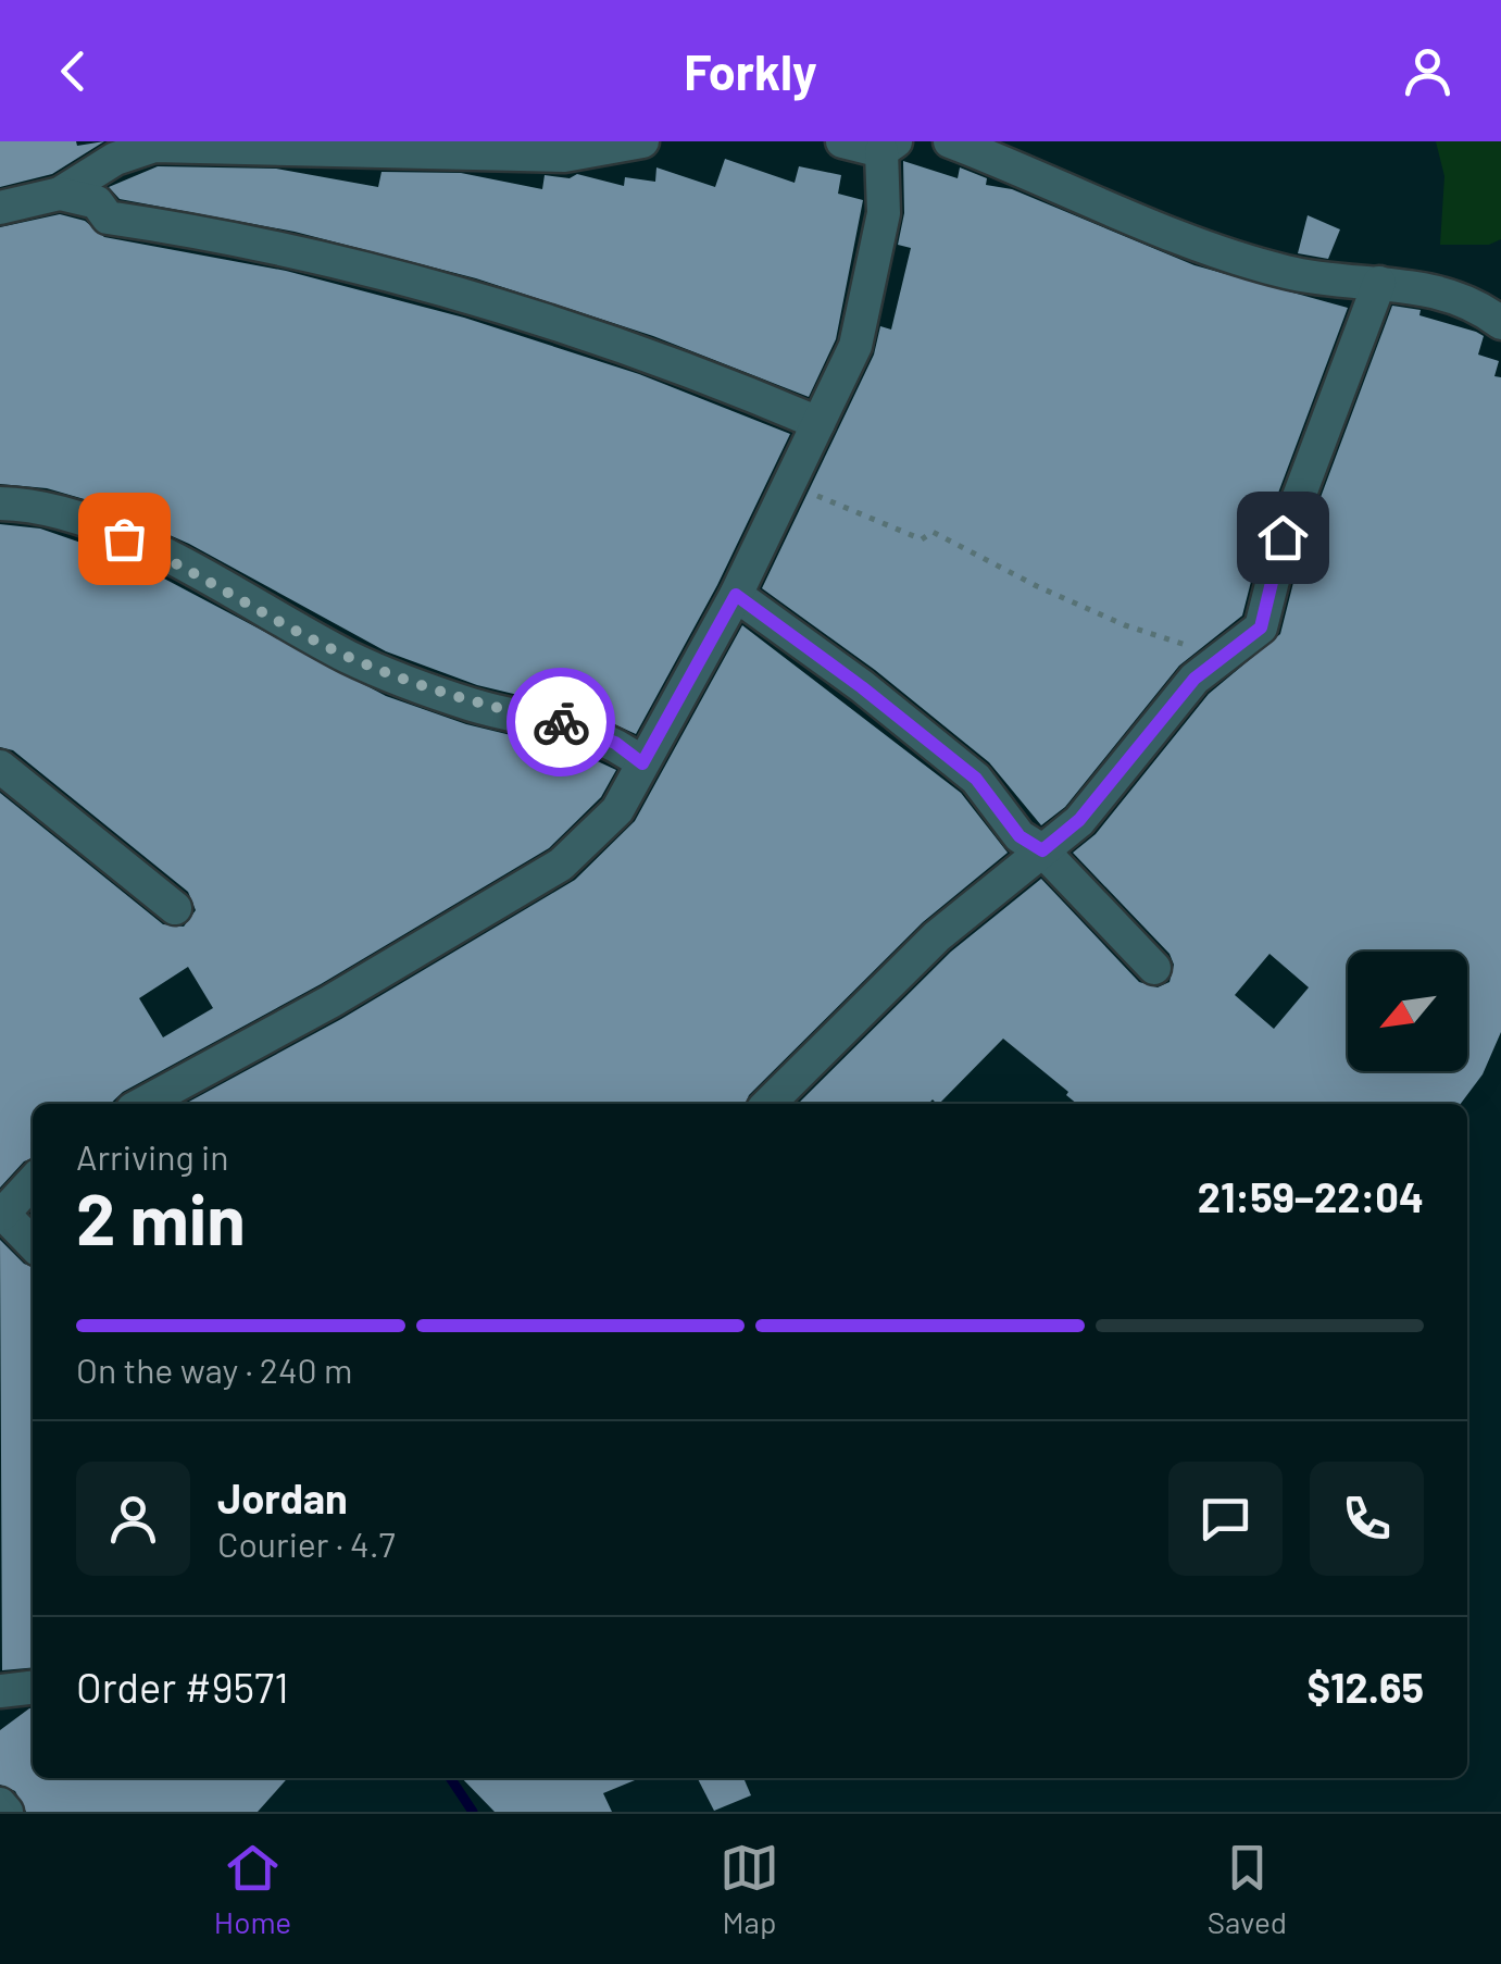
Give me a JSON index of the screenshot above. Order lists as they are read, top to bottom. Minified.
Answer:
{"north":"bottom left","page":{"header":"Forkly","heading":["2 min","Arriving in","21:59–22:04"],"panel":["Jordan","Courier · 4.7","Order #9571","$12.65"],"bar":"On the way · 240 m","tabs":["Home","Map","Saved"]}}
